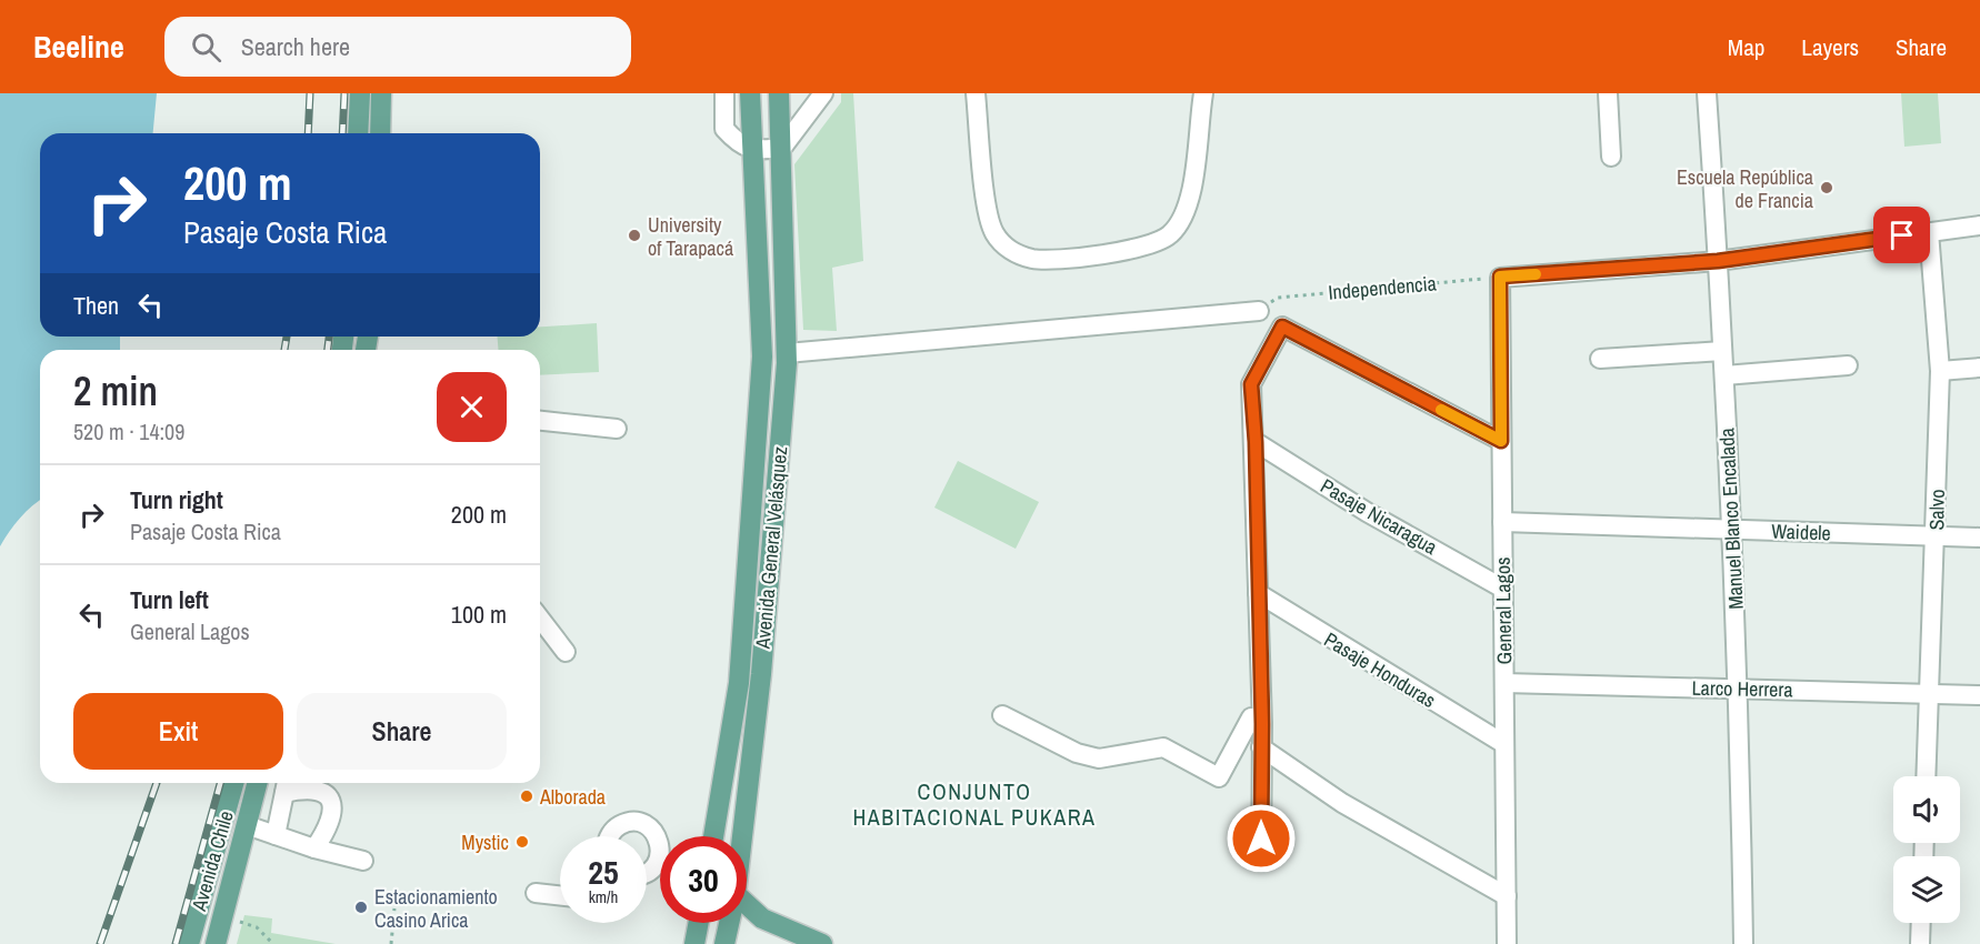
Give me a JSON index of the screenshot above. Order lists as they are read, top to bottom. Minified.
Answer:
{"streets":{"main road":["Avenida General Velásquez","Avenida Chile"],"street":["Salvo","Pasaje Nicaragua","Manuel Blanco Encalada","Waidele","General Lagos","Pasaje Honduras","Larco Herrera"],"path":["Independencia"]},"crossings":[["Independencia","General Lagos"],["Salvo","Waidele"],["Salvo","Larco Herrera"],["Pasaje Nicaragua","General Lagos"],["Manuel Blanco Encalada","Waidele"],["Manuel Blanco Encalada","Larco Herrera"],["Waidele","General Lagos"],["General Lagos","Pasaje Honduras"],["General Lagos","Larco Herrera"]],"districts":["CONJUNTO HABITACIONAL PUKARA"],"places":["Escuela República de Francia","University of Tarapacá","Alborada","Mystic","Estacionamiento Casino Arica"],"page":{"header":"Beeline","search":"Search here","nav":["Map","Layers","Share"],"turn":["200 m","Pasaje Costa Rica"],"then":"Then","heading":["2 min","520 m · 14:09"],"list":[{"name":"Turn right","note":"Pasaje Costa Rica","value":"200 m"},{"name":"Turn left","note":"General Lagos","value":"100 m"}],"buttons":["Exit","Share"],"speed":"25 km/h","limit":"30"}}
